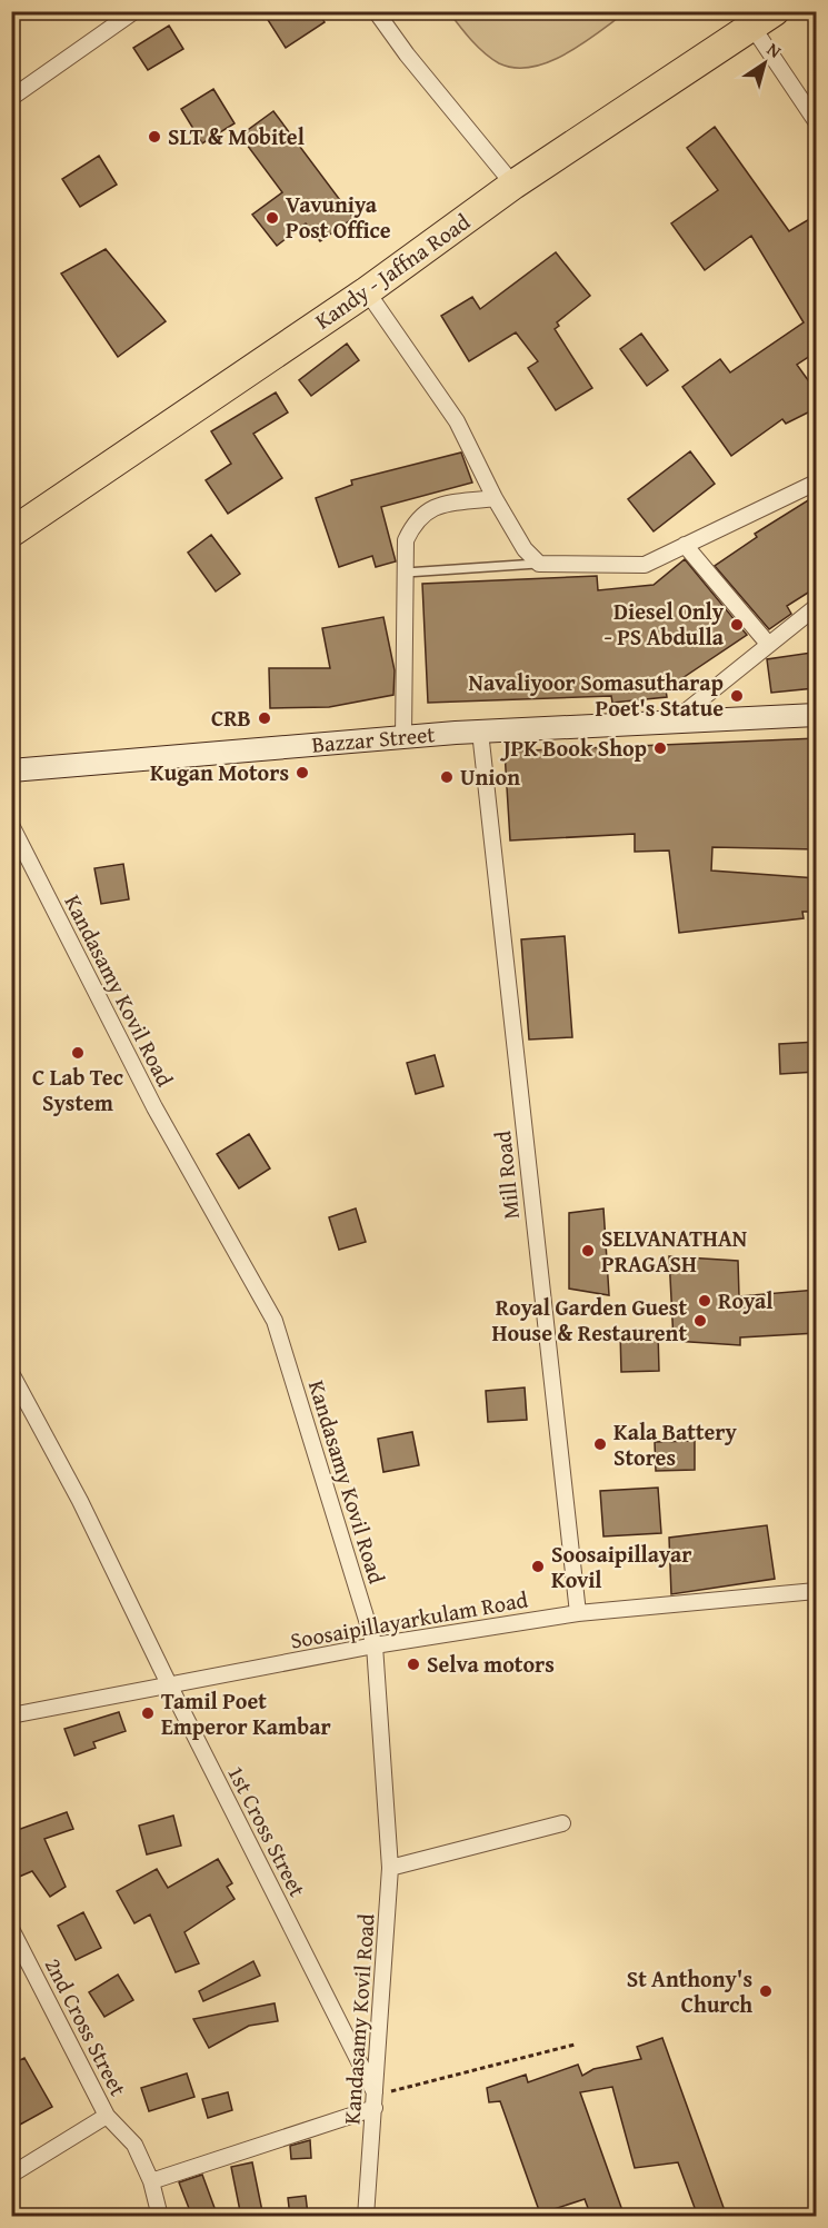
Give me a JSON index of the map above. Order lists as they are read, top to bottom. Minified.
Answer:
{"streets":{"highway":["Kandy - Jaffna Road"],"main road":["Bazzar Street"],"street":["Kandasamy Kovil Road","Mill Road","Soosaipillayarkulam Road","1st Cross Street","2nd Cross Street"]},"crossings":[["Bazzar Street","Mill Road"],["Kandasamy Kovil Road","Soosaipillayarkulam Road"],["Kandasamy Kovil Road","1st Cross Street"],["Mill Road","Soosaipillayarkulam Road"],["Soosaipillayarkulam Road","1st Cross Street"]],"places":["SLT & Mobitel","Vavuniya Post Office","Diesel Only - PS Abdulla","Navaliyoor Somasutharap Poet's Statue","CRB","JPK Book Shop","Kugan Motors","Union","C Lab Tec System","SELVANATHAN PRAGASH","Royal","Royal Garden Guest House & Restaurent","Kala Battery Stores","Soosaipillayar Kovil","Selva motors","Tamil Poet Emperor Kambar","St Anthony's Church"],"north":"top right"}
